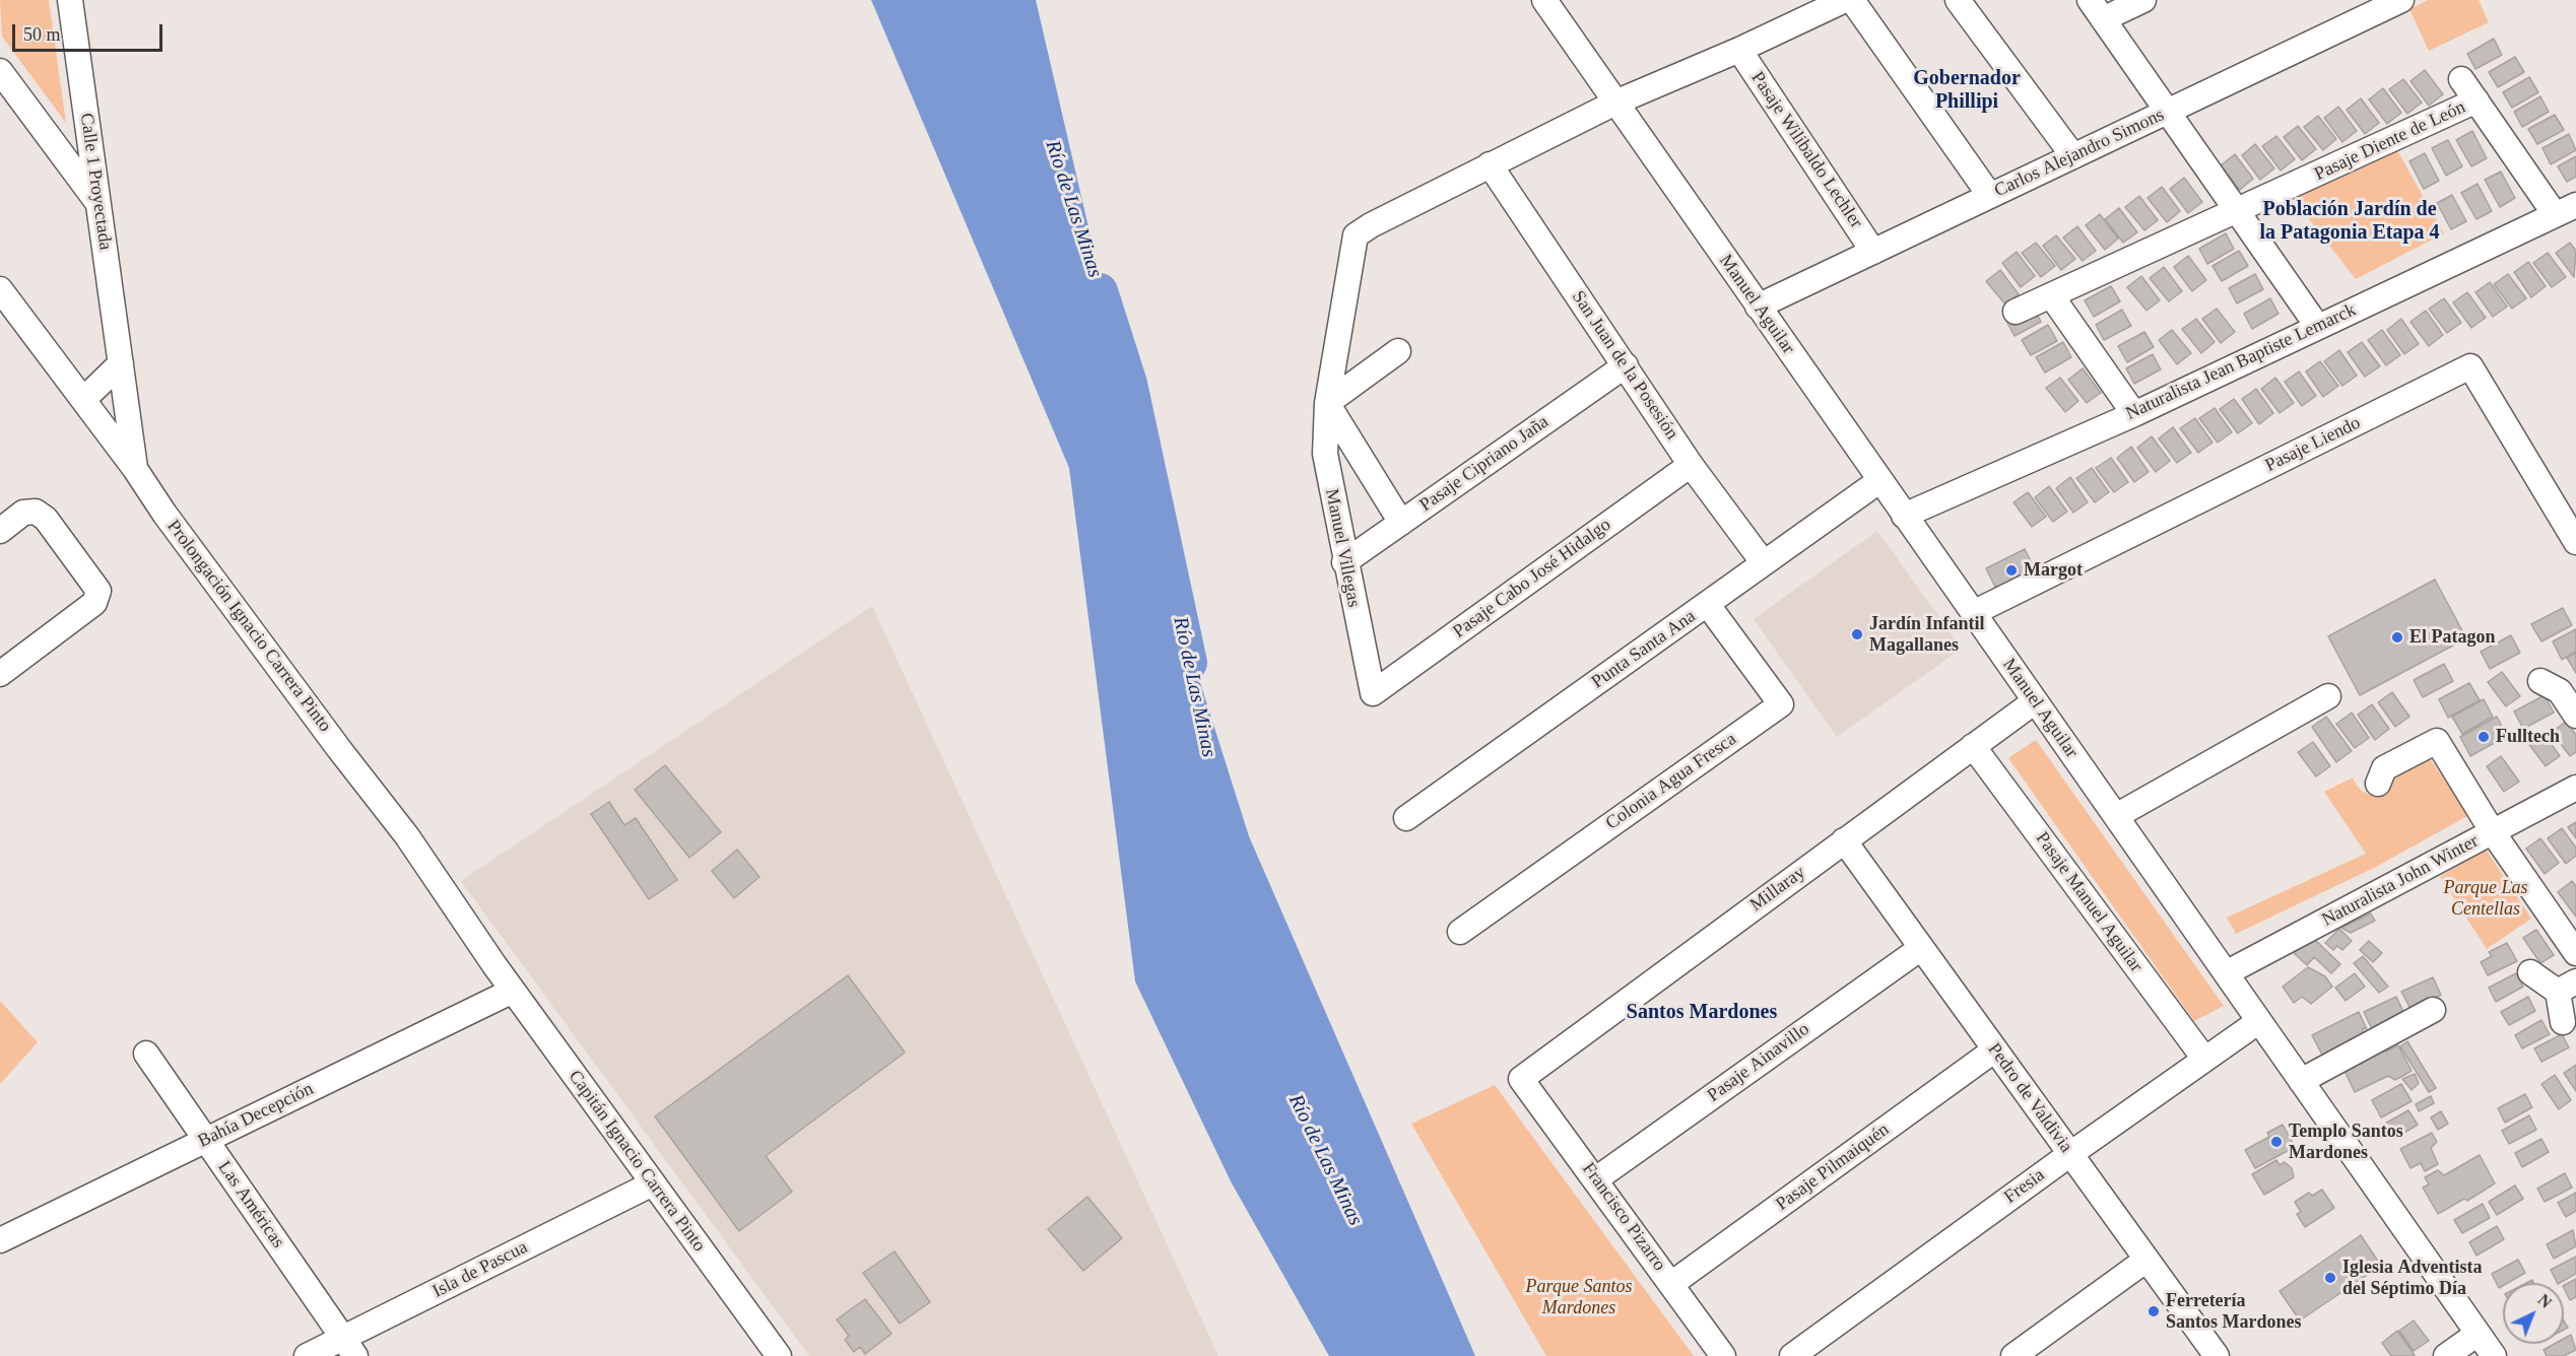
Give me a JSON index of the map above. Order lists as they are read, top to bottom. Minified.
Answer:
{"streets":{"street":["Pasaje Diente de León","Pasaje Wilibaldo Lechler","Carlos Alejandro Simons","Calle 1 Proyectada","Manuel Aguilar","Naturalista Jean Baptiste Lemarck","San Juan de la Posesión","Pasaje Liendo","Pasaje Cipriano Jaña","Manuel Villegas","Pasaje Cabo José Hidalgo","Prolongación Ignacio Carrera Pinto","Punta Santa Ana","Colonia Agua Fresca","Naturalista John Winter","Millaray","Pasaje Manuel Aguilar","Pasaje Ainavillo","Pedro de Valdivia","Bahía Decepción","Capitán Ignacio Carrera Pinto","Pasaje Pilmaiquén","Fresia","Las Américas","Francisco Pizarro","Isla de Pascua"]},"crossings":[["Pasaje Wilibaldo Lechler","Carlos Alejandro Simons"],["Carlos Alejandro Simons","Manuel Aguilar"],["Calle 1 Proyectada","Prolongación Ignacio Carrera Pinto"],["Manuel Aguilar","Naturalista Jean Baptiste Lemarck"],["Manuel Aguilar","Pasaje Liendo"],["Manuel Aguilar","Punta Santa Ana"],["Manuel Aguilar","Naturalista John Winter"],["Manuel Aguilar","Millaray"],["Manuel Aguilar","Fresia"],["San Juan de la Posesión","Pasaje Cipriano Jaña"],["San Juan de la Posesión","Manuel Villegas"],["San Juan de la Posesión","Pasaje Cabo José Hidalgo"],["San Juan de la Posesión","Punta Santa Ana"],["Pasaje Cipriano Jaña","Manuel Villegas"],["Manuel Villegas","Pasaje Cabo José Hidalgo"],["Prolongación Ignacio Carrera Pinto","Capitán Ignacio Carrera Pinto"],["Punta Santa Ana","Colonia Agua Fresca"],["Millaray","Pasaje Manuel Aguilar"],["Millaray","Pedro de Valdivia"],["Millaray","Francisco Pizarro"],["Pasaje Manuel Aguilar","Fresia"],["Pasaje Ainavillo","Pedro de Valdivia"],["Pasaje Ainavillo","Francisco Pizarro"],["Pedro de Valdivia","Pasaje Pilmaiquén"],["Pedro de Valdivia","Fresia"],["Bahía Decepción","Capitán Ignacio Carrera Pinto"],["Bahía Decepción","Las Américas"],["Capitán Ignacio Carrera Pinto","Isla de Pascua"],["Pasaje Pilmaiquén","Francisco Pizarro"],["Las Américas","Isla de Pascua"]],"districts":["Gobernador Phillipi","Población Jardín de la Patagonia Etapa 4","Santos Mardones"],"water":["Río de Las Minas"],"parks":["Parque Las Centellas","Parque Santos Mardones"],"places":["Margot","Jardín Infantil Magallanes","El Patagon","Fulltech","Templo Santos Mardones","Iglesia Adventista del Séptimo Día","Ferretería Santos Mardones"],"scale_bar":"50 m","north":"top right"}
